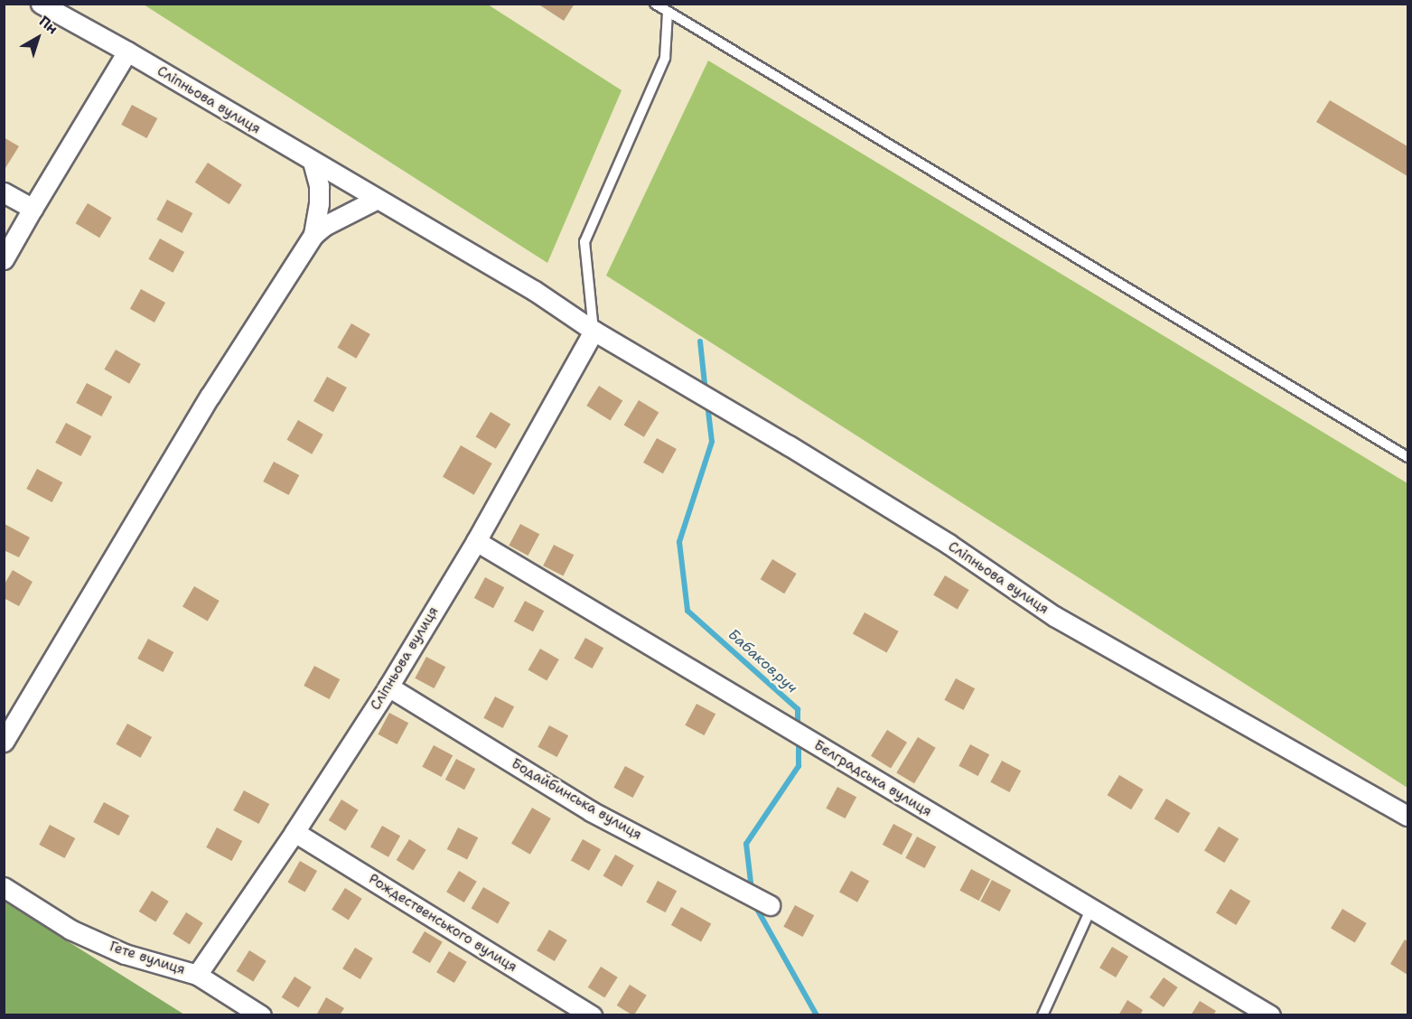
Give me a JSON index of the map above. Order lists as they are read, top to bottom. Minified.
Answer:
{"streets":{"street":["Сліпньова вулиця","Бєлградська вулиця","Бодайбинська вулиця","Рождественського вулиця","Гете вулиця"]},"crossings":[["Сліпньова вулиця","Бєлградська вулиця"],["Сліпньова вулиця","Бодайбинська вулиця"],["Сліпньова вулиця","Рождественського вулиця"],["Сліпньова вулиця","Гете вулиця"]],"water":["Бабаков.руч"],"north":"top right"}
